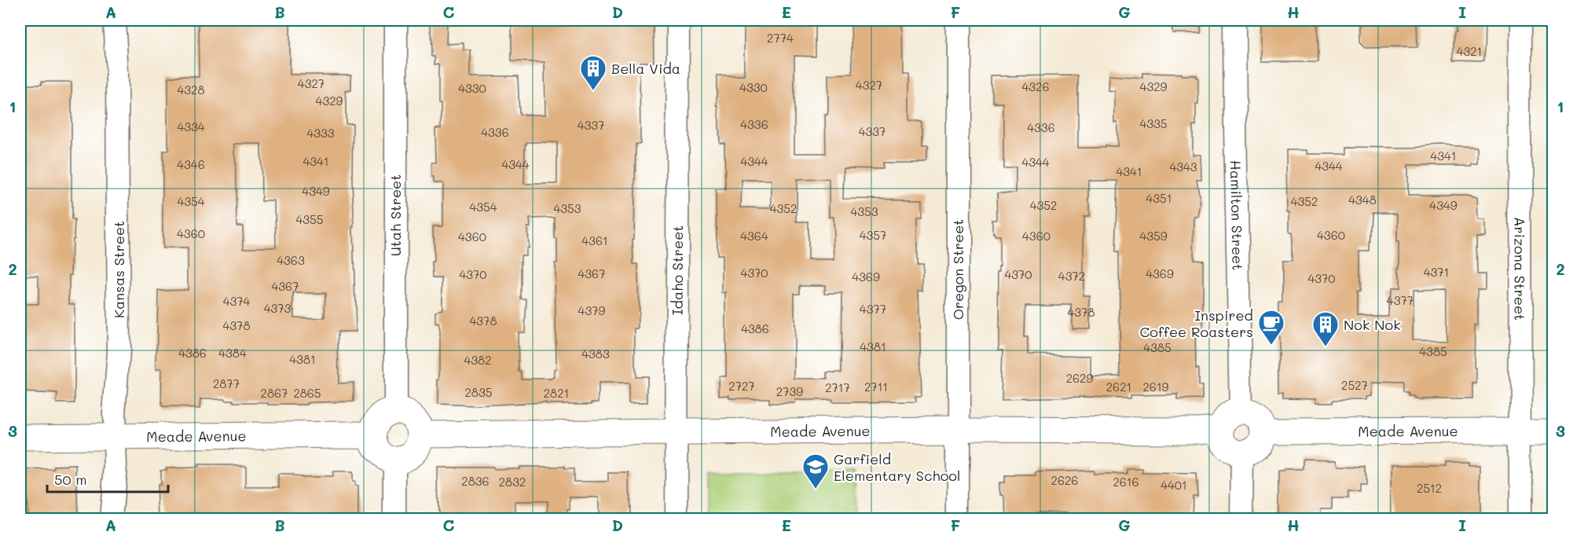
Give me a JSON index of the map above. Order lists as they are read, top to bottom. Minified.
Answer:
{"streets":{"main road":["Meade Avenue"],"street":["Utah Street","Hamilton Street","Kansas Street","Idaho Street","Oregon Street","Arizona Street"]},"crossings":[["Utah Street","Meade Avenue"],["Hamilton Street","Meade Avenue"],["Kansas Street","Meade Avenue"],["Idaho Street","Meade Avenue"],["Oregon Street","Meade Avenue"],["Arizona Street","Meade Avenue"]],"places":{"building":["Bella Vida","Nok Nok"],"cafe":["Inspired Coffee Roasters"],"school or university":["Garfield Elementary School"]},"house_numbers":["2774","4321","4327","4327","4326","4329","4330","4330","4328","4329","4335","4336","4337","4334","4336","4337","4336","4333","4341","4341","4344","4344","4346","4344","4344","4343","4341","4349","4351","4348","4354","4352","4352","4349","4354","4353","4352","4353","4355","4360","4357","4360","4364","4360","4359","4360","4361","4363","4371","4370","4367","4369","4370","4370","4372","4369","4370","4367","4377","4374","4373","4377","4379","4378","4378","4378","4386","4381","4385","4385","4386","4384","4383","4381","4382","2629","2877","2527","2727","2711","2621","2619","2717","2739","2835","2867","2865","2821","2626","2836","2832","2616","4401","2512"],"scale_bar":"50 m","grid":{"columns":["A","B","C","D","E","F","G","H","I"],"rows":["1","2","3"]}}
